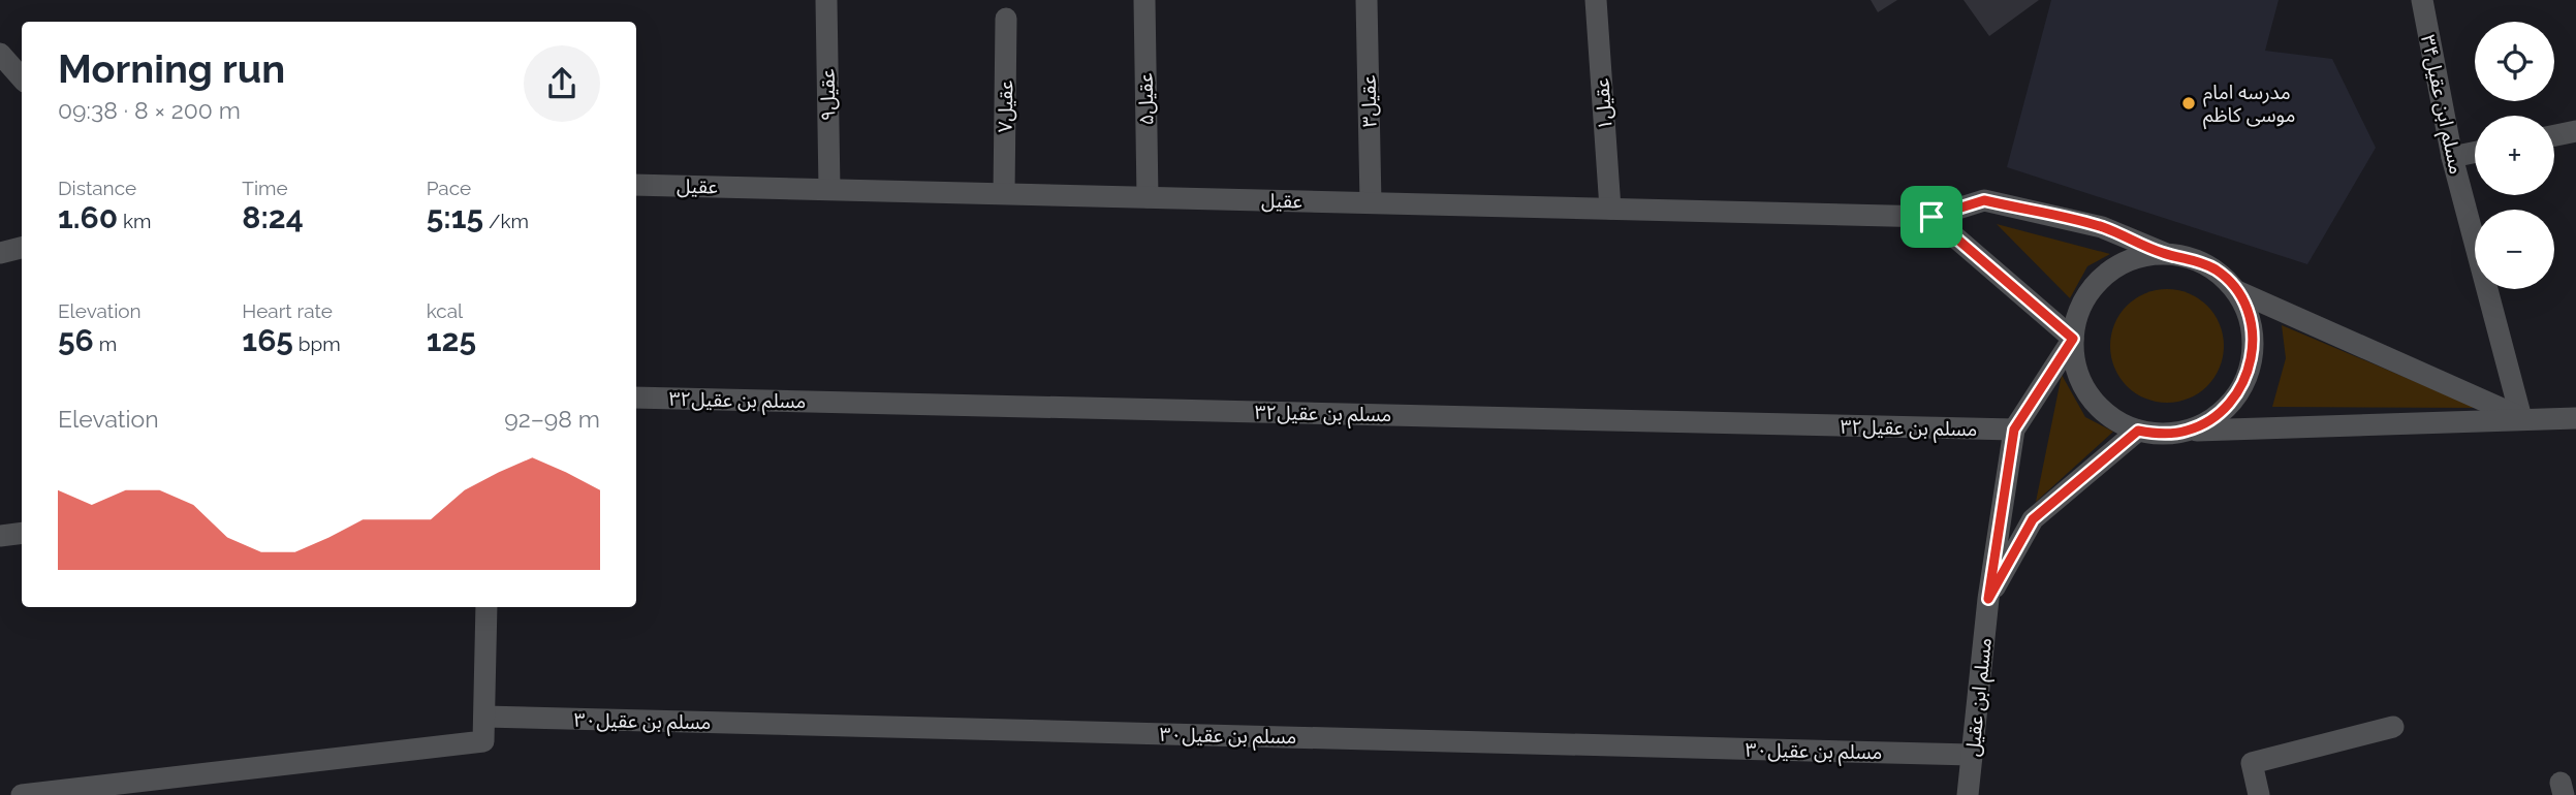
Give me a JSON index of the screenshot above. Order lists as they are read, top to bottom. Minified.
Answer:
{"streets":{"street":["عقیل۹","عقیل۵","عقیل۳","عقیل۱","مسلم ابن عقیل۳۴","عقیل۷","عقیل","مسلم بن عقیل۳۲","مسلم ابن عقیل","مسلم بن عقیل۳۰"]},"crossings":[["عقیل۹","عقیل"],["عقیل۵","عقیل"],["عقیل۳","عقیل"],["عقیل۱","عقیل"],["عقیل۷","عقیل"],["مسلم بن عقیل۳۲","مسلم ابن عقیل"],["مسلم ابن عقیل","مسلم بن عقیل۳۰"]],"places":["مدرسه امام موسی کاظم"],"page":{"map_buttons":["+","−"],"heading":["Morning run","09:38 · 8 × 200 m"],"stats":[["Distance","1.60 km"],["Time","8:24"],["Pace","5:15 /km"],["Elevation","56 m"],["Heart rate","165 bpm"],["kcal","125"]],"chart":["Elevation","92–98 m"]}}
